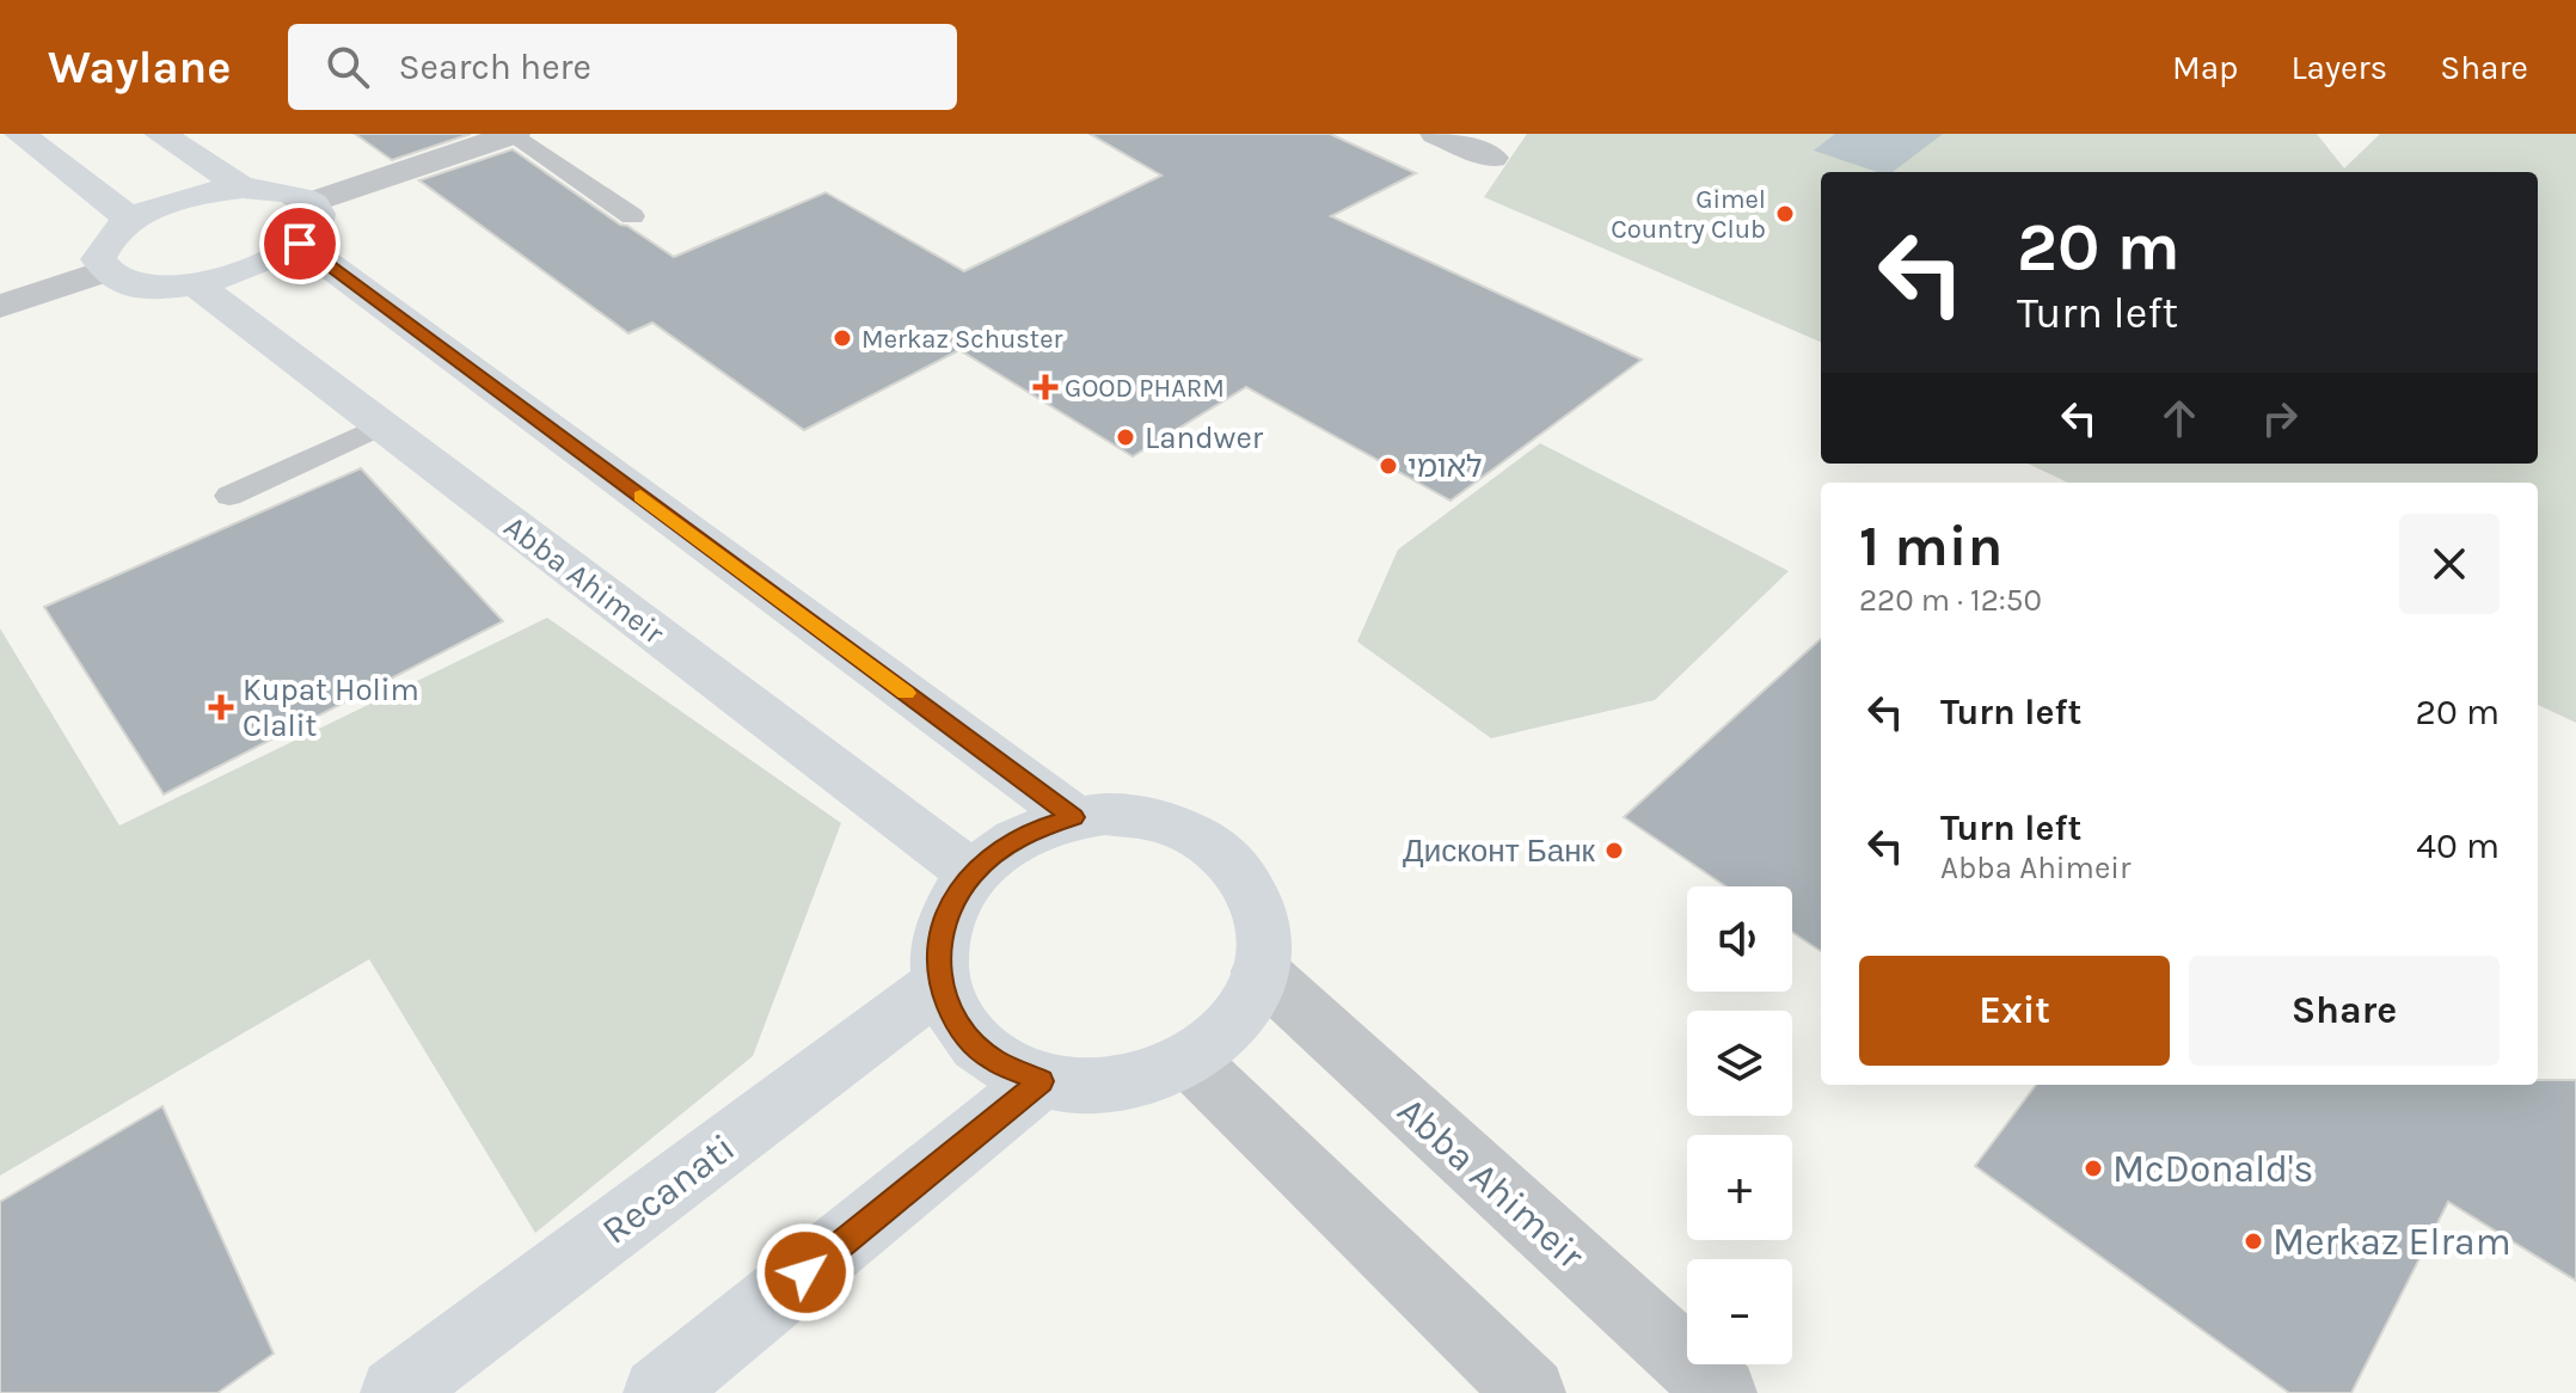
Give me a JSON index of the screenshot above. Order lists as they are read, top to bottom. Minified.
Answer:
{"streets":{"street":["Abba Ahimeir","Recanati"]},"crossings":[["Abba Ahimeir","Recanati"]],"places":{"other":["Gimel Country Club","Merkaz Schuster","Landwer","לאומי","Дисконт Банк","McDonald's","Merkaz Elram"],"health":["GOOD PHARM","Kupat Holim Clalit"]},"page":{"header":"Waylane","search":"Search here","nav":["Map","Layers","Share"],"turn":["20 m","Turn left"],"heading":["1 min","220 m · 12:50"],"list":[{"name":"Turn left","value":"20 m"},{"name":"Turn left","note":"Abba Ahimeir","value":"40 m"}],"map_buttons":["+","−"],"buttons":["Exit","Share"]}}
